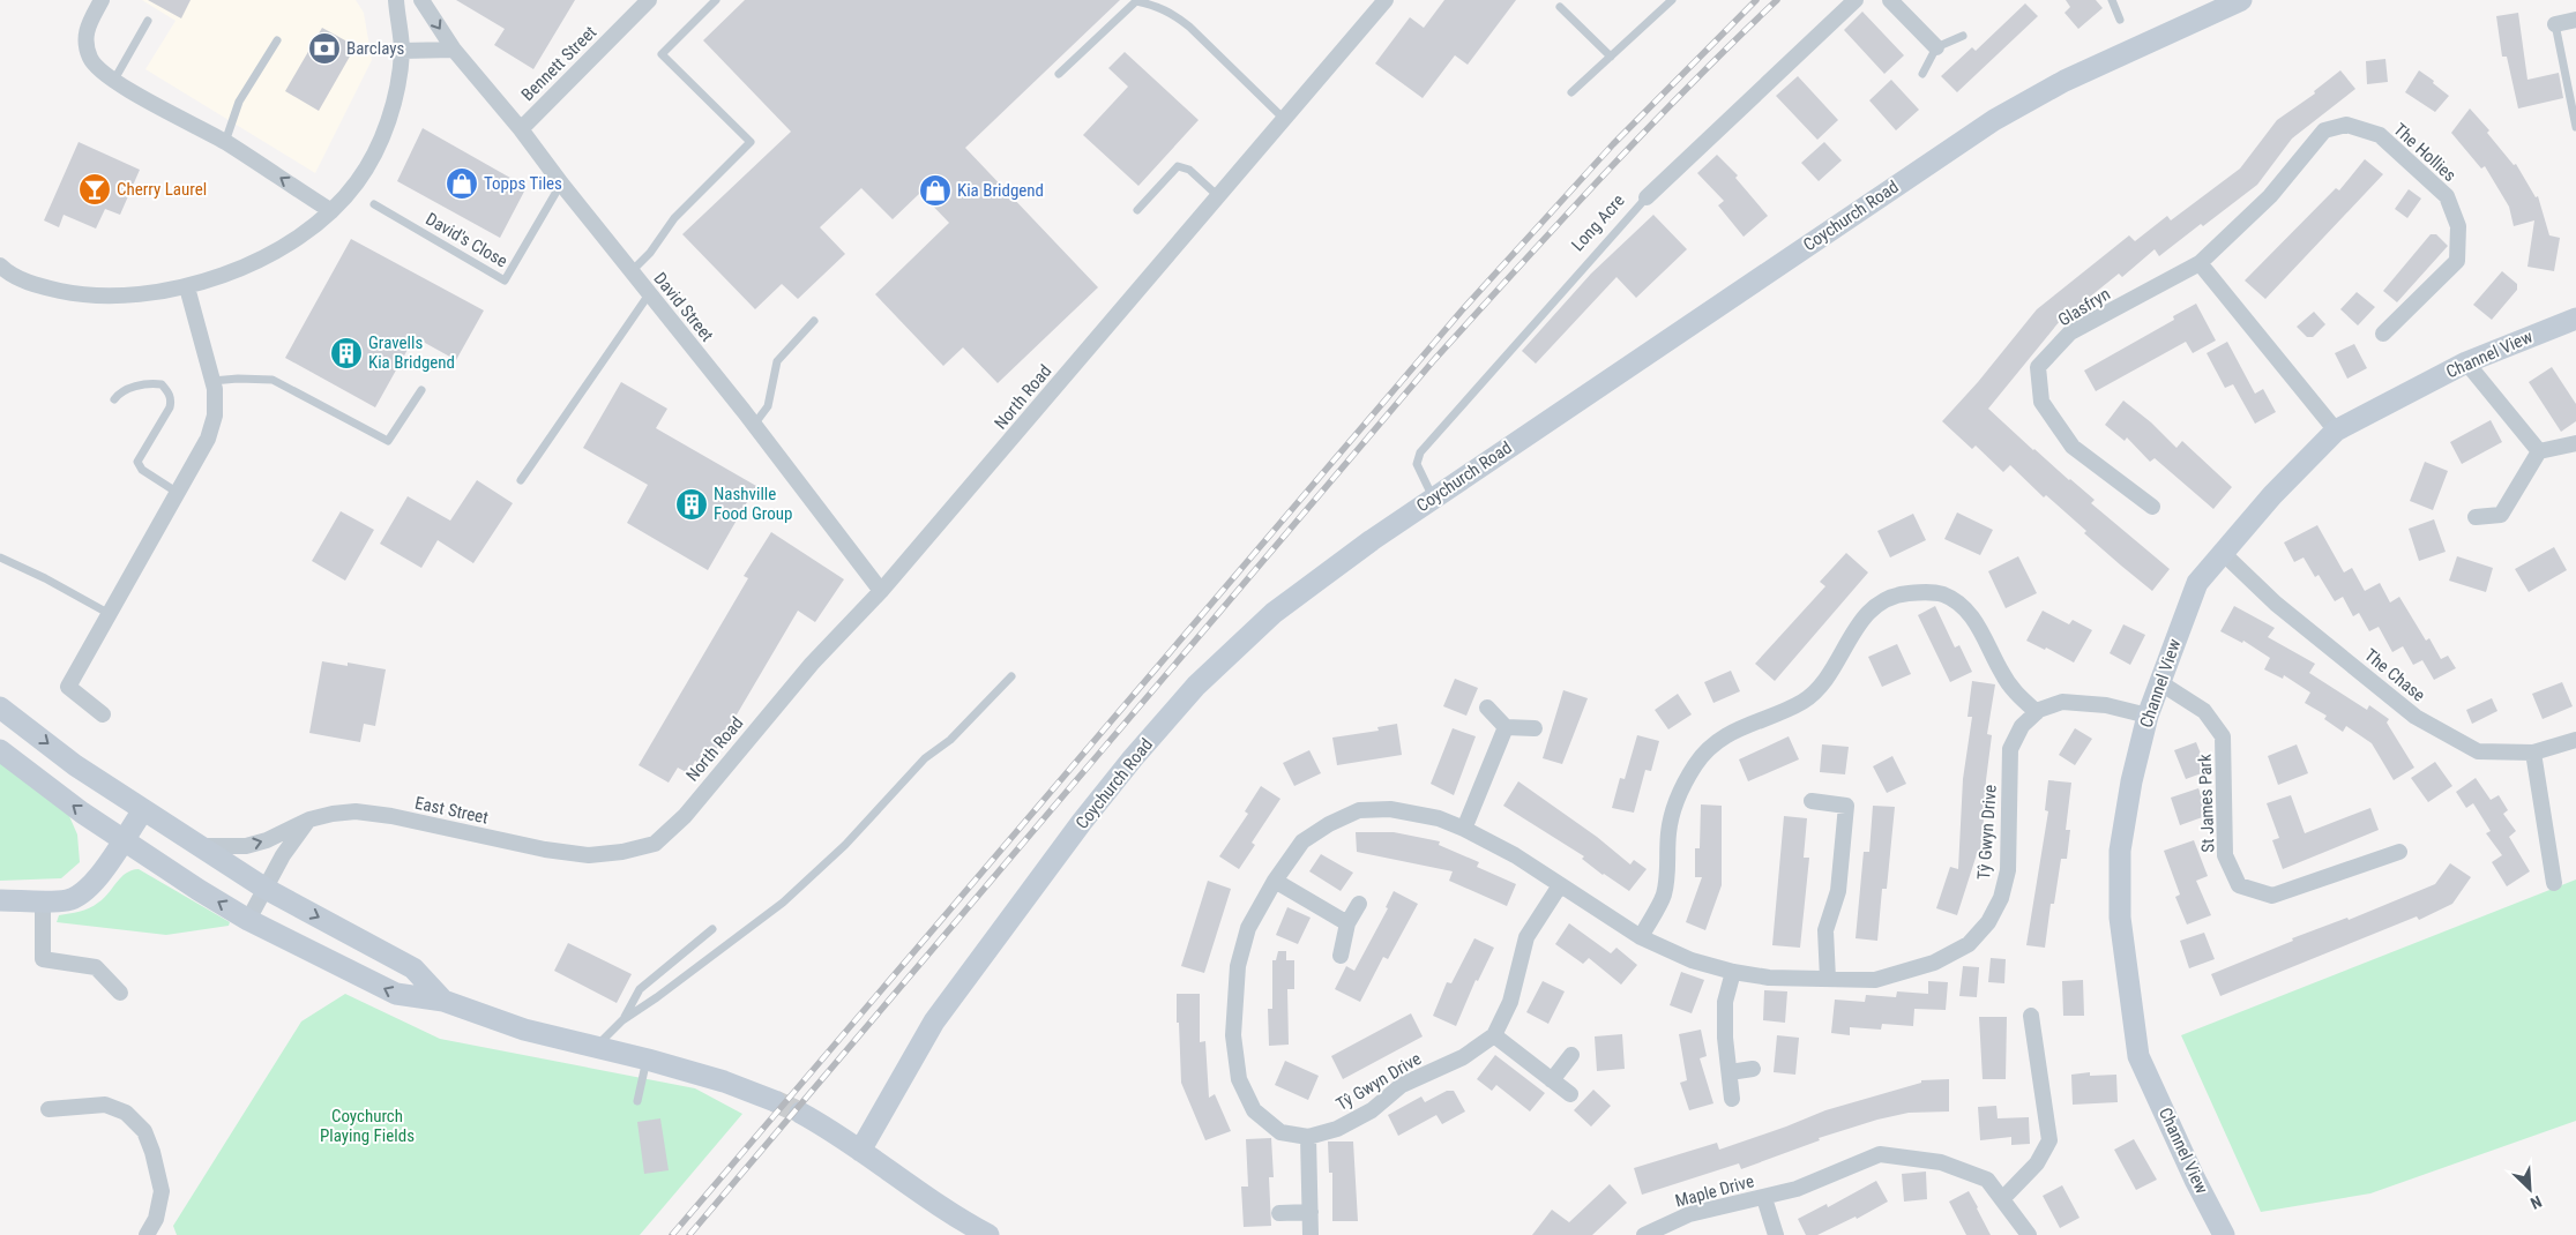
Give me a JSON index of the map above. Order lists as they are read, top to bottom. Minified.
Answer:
{"streets":{"main road":["Coychurch Road","Channel View"],"street":["Bennett Street","The Hollies","Long Acre","David Street","Glasfryn","North Road","The Chase","St James Park","East Street","Tŷ Gwyn Drive","Maple Drive"],"lane":["David's Close"]},"crossings":[["Bennett Street","David Street"],["The Hollies","Glasfryn"],["Coychurch Road","Long Acre"],["David's Close","David Street"],["David Street","North Road"],["Channel View","The Chase"],["Channel View","St James Park"],["Channel View","Tŷ Gwyn Drive"],["North Road","East Street"]],"parks":["Coychurch Playing Fields"],"places":{"bank":["Barclays"],"shop":["Topps Tiles","Kia Bridgend"],"bar":["Cherry Laurel"],"building":["Gravells Kia Bridgend","Nashville Food Group"]},"north":"bottom right"}
